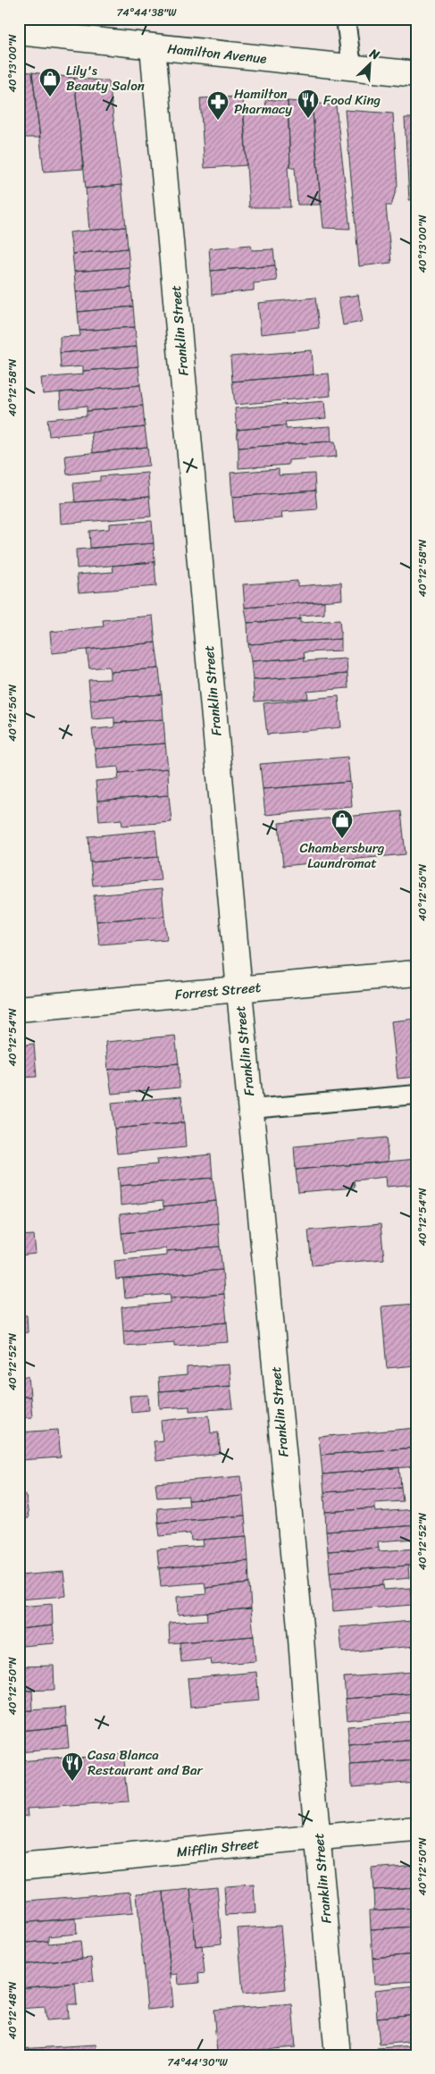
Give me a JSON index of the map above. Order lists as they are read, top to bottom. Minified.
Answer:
{"streets":{"street":["Hamilton Avenue","Franklin Street","Forrest Street","Mifflin Street"]},"crossings":[["Hamilton Avenue","Franklin Street"],["Franklin Street","Forrest Street"],["Franklin Street","Mifflin Street"]],"places":{"shop":["Lily's Beauty Salon","Chambersburg Laundromat"],"restaurant":["Food King","Casa Blanca Restaurant and Bar"],"pharmacy":["Hamilton Pharmacy"]},"north":"top right","coordinates":["74°44'38\"W","40°13'00\"N","40°12'58\"N","40°12'56\"N","40°12'54\"N","40°12'52\"N","40°12'50\"N","40°12'48\"N","74°44'30\"W"]}
